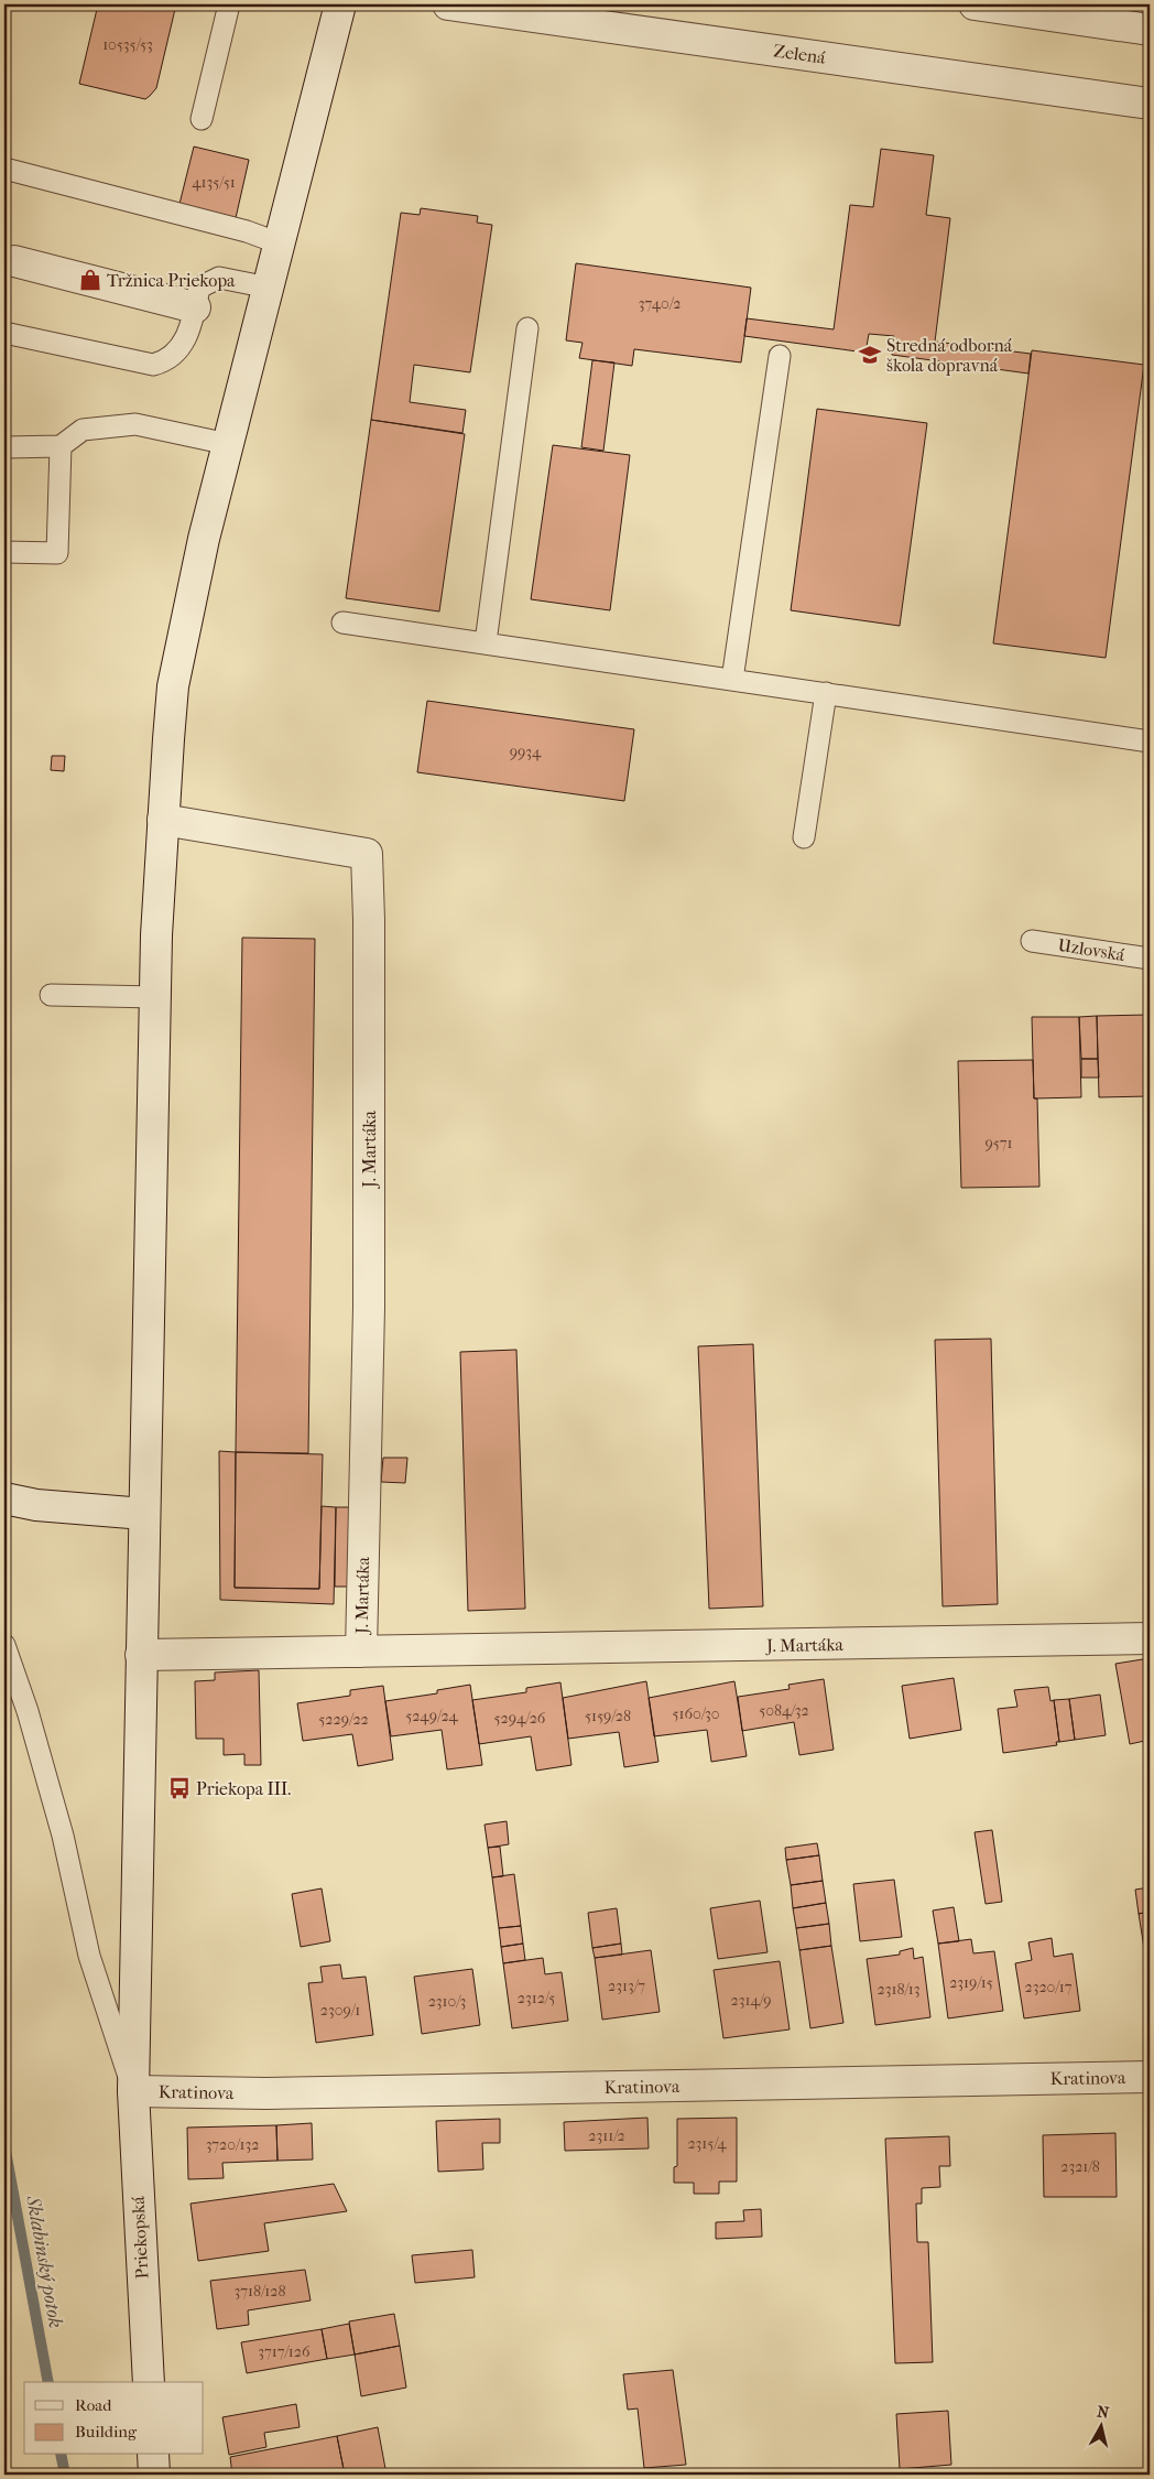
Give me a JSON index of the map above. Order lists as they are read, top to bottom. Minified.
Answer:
{"streets":{"street":["Zelená","J. Martáka","Kratinova","Priekopská"],"lane":["Uzlovská"]},"crossings":[["J. Martáka","Priekopská"],["Kratinova","Priekopská"]],"water":["Sklabinský potok"],"places":{"shop":["Tržnica Priekopa"],"school or university":["Stredná odborná škola dopravná"],"bus stop":["Priekopa III."]},"house_numbers":["10535/53","4135/51","3740/2","9934","9571","5084/32","5160/30","5249/24","5159/28","5294/26","5229/22","2319/15","2313/7","2320/17","2318/13","2312/5","2314/9","2310/3","2309/1","2311/2","2315/4","3720/132","2321/8","3718/128","3717/126"],"legend":["Road","Building"],"north":"top"}
